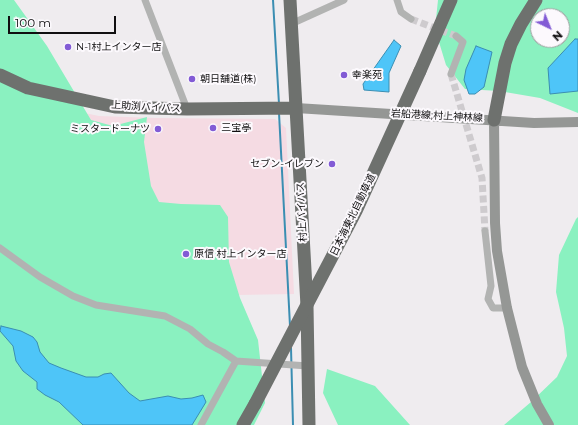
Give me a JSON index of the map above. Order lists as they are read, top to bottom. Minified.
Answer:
{"streets":{"highway":["上助渕バイパス","村上バイパス","日本海東北自動車道"],"street":["岩船港線;村上神林線"]},"crossings":[["上助渕バイパス","岩船港線;村上神林線"],["上助渕バイパス","村上バイパス"],["岩船港線;村上神林線","村上バイパス"]],"places":["N-1村上インター店","幸楽苑","朝日舗道(株)","三宝亭","ミスタードーナツ","セブン-イレブン","原信 村上インター店"],"scale_bar":"100 m","north":"bottom right"}
